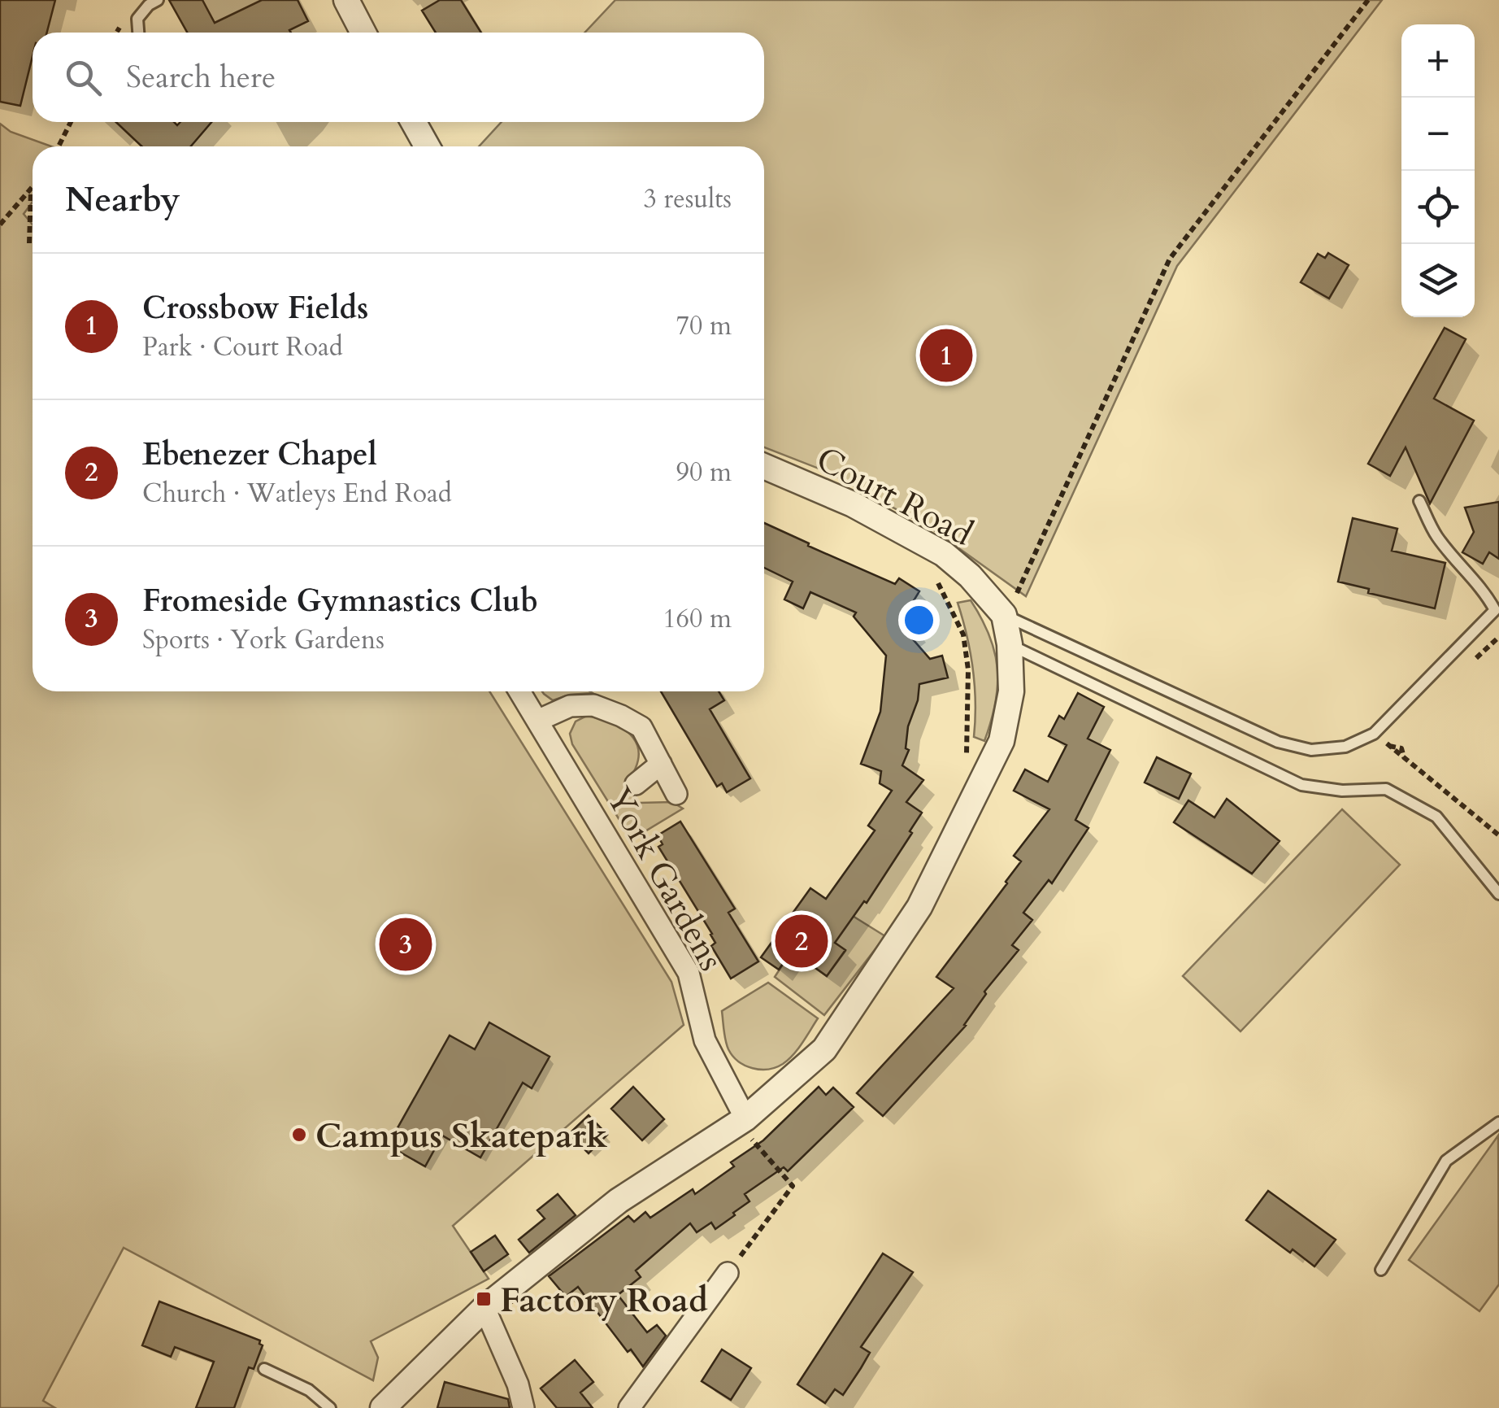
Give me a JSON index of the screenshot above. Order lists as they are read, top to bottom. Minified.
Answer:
{"streets":{"street":["Court Road","York Gardens"]},"places":{"other":["Campus Skatepark"],"transit":["Factory Road"]},"page":{"map_buttons":["+","−"],"search":"Search here","heading":["Nearby","3 results"],"list":[{"mark":"1","name":"Crossbow Fields","note":"Park · Court Road","value":"70 m"},{"mark":"2","name":"Ebenezer Chapel","note":"Church · Watleys End Road","value":"90 m"},{"mark":"3","name":"Fromeside Gymnastics Club","note":"Sports · York Gardens","value":"160 m"}],"pins":["1","2","3"]}}
